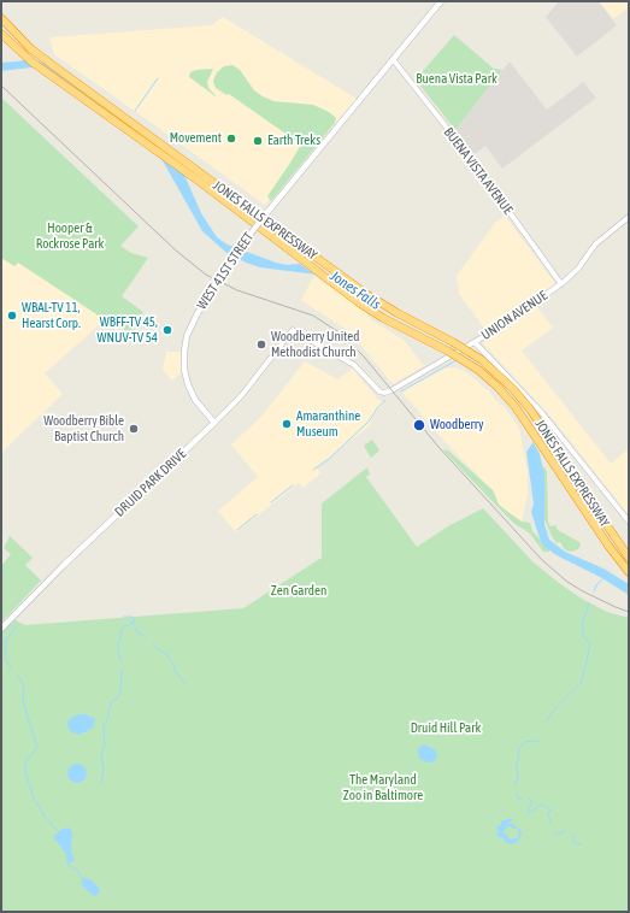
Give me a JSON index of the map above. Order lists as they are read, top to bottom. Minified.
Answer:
{"streets":{"highway":["JONES FALLS EXPRESSWAY"],"main road":["WEST 41ST STREET","DRUID PARK DRIVE"],"street":["BUENA VISTA AVENUE","UNION AVENUE"]},"crossings":[["BUENA VISTA AVENUE","WEST 41ST STREET"],["BUENA VISTA AVENUE","UNION AVENUE"],["WEST 41ST STREET","DRUID PARK DRIVE"],["UNION AVENUE","DRUID PARK DRIVE"]],"water":["Jones Falls"],"parks":["Buena Vista Park","Hooper & Rockrose Park","Zen Garden","Druid Hill Park","The Maryland Zoo in Baltimore"],"places":["Movement","Earth Treks","WBAL-TV 11, Hearst Corp.","WBFF-TV 45, WNUV-TV 54","Woodberry United Methodist Church","Amaranthine Museum","Woodberry","Woodberry Bible Baptist Church"]}
